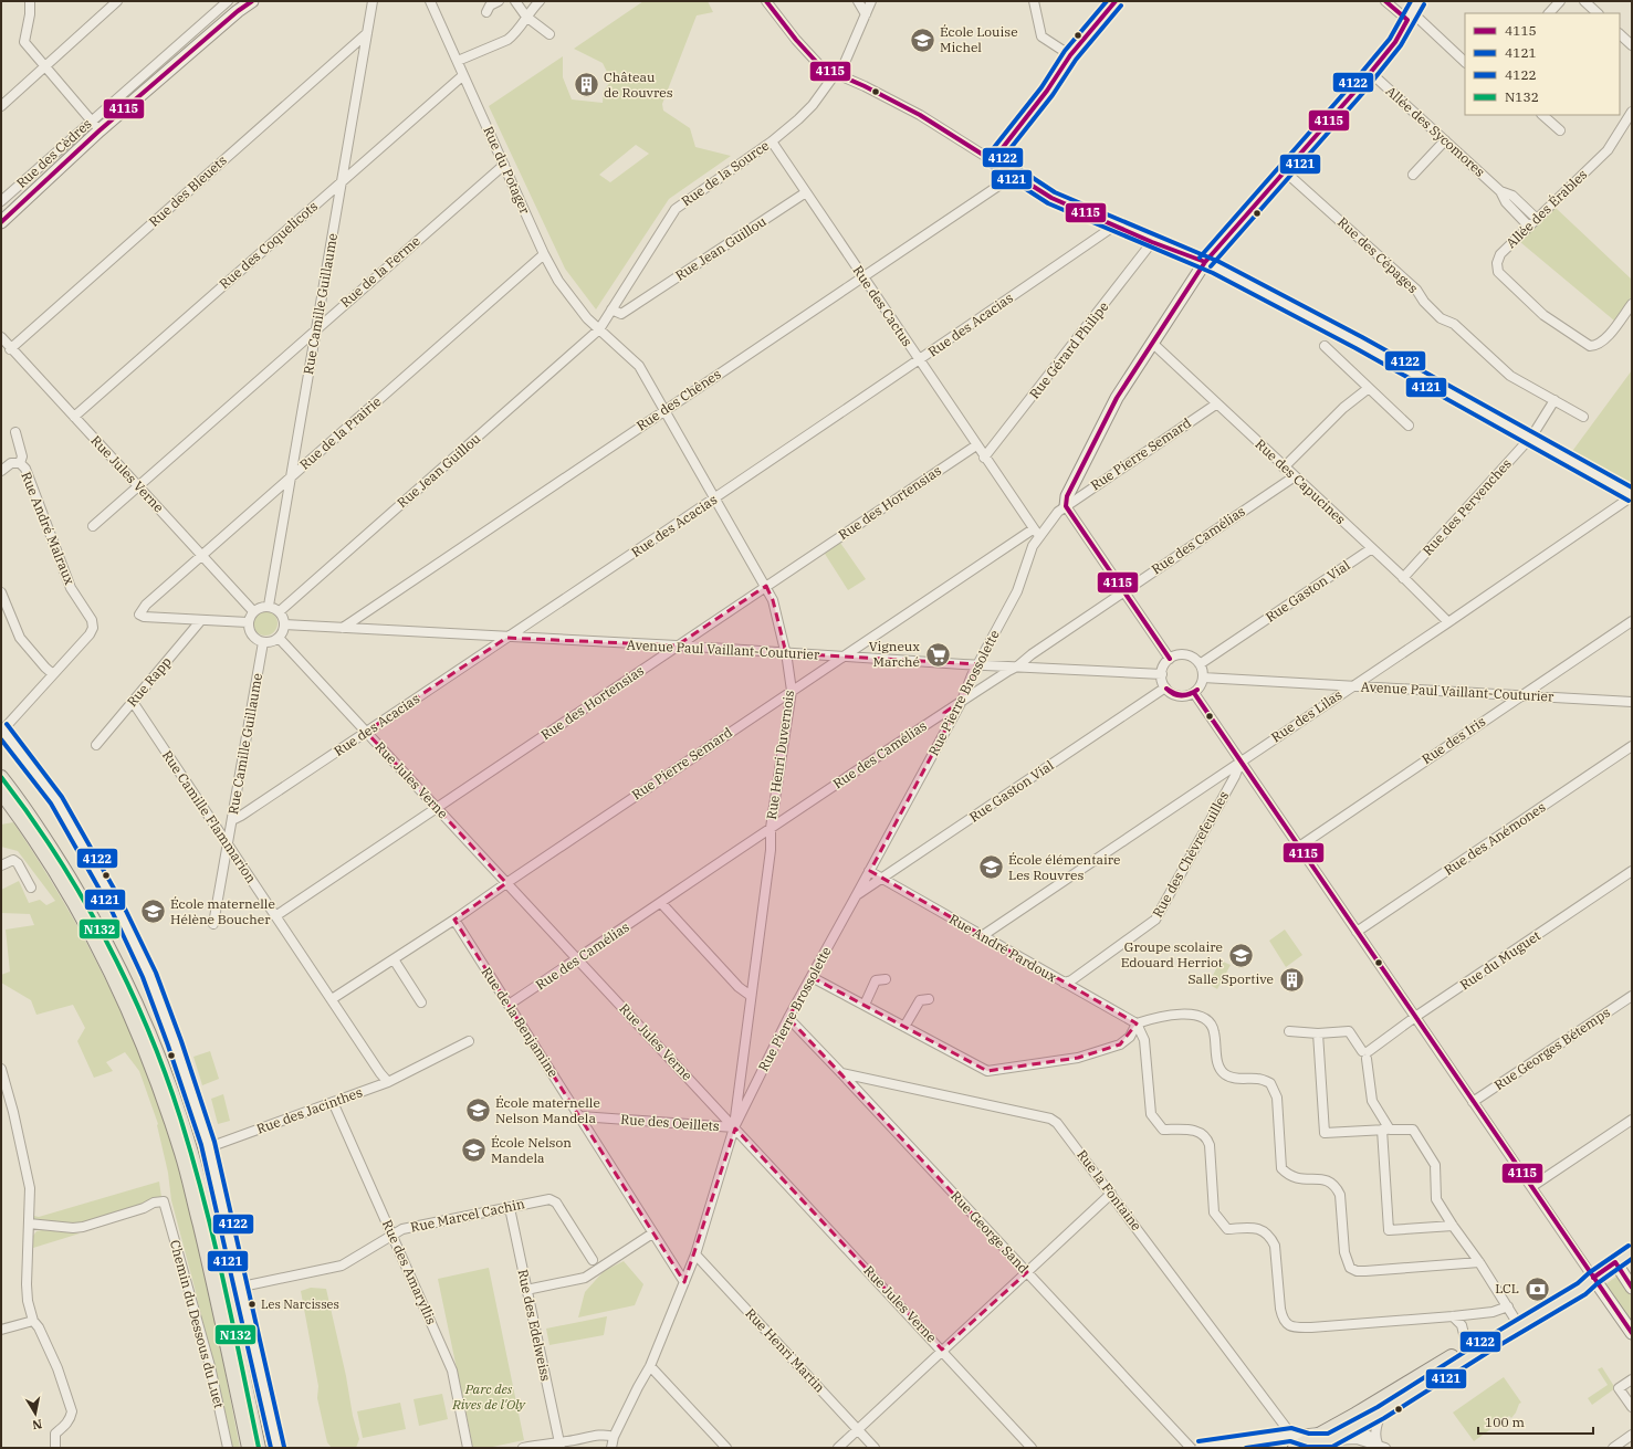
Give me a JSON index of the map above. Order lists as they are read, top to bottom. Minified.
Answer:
{"streets":{"street":["Allée des Sycomores","Rue des Cèdres","Rue du Potager","Rue de la Source","Rue des Bleuets","Allée des Érables","Rue des Coquelicots","Rue Jean Guillou","Rue des Cépages","Rue de la Ferme","Rue Camille Guillaume","Rue des Cactus","Rue des Acacias","Rue Gérard Philipe","Rue des Chênes","Rue de la Prairie","Rue Pierre Semard","Rue Jules Verne","Rue des Capucines","Rue des Hortensias","Rue des Pervenches","Rue André Malraux","Rue des Camélias","Rue Gaston Vial","Avenue Paul Vaillant-Couturier","Rue Rapp","Rue Pierre Brossolette","Rue des Lilas","Rue des Iris","Rue Henri Duvernois","Rue Camille Flammarion","Rue des Anémones","Rue des Chèvrefeuilles","Rue André Pardoux","Rue du Muguet","Rue de la Benjamine","Rue Georges Bétemps","Rue des Jacinthes","Rue des Oeillets","Rue la Fontaine","Rue Marcel Cachin","Rue George Sand","Rue des Amaryllis","Chemin du Dessous du Luet","Rue des Edelweiss","Rue Henri Martin"]},"crossings":[["Allée des Sycomores","Allée des Érables"],["Allée des Sycomores","Rue Pierre Brossolette"],["Rue du Potager","Rue de la Source"],["Rue du Potager","Rue des Coquelicots"],["Rue du Potager","Rue Jean Guillou"],["Rue du Potager","Rue de la Ferme"],["Rue du Potager","Rue de la Prairie"],["Rue du Potager","Rue Henri Duvernois"],["Rue de la Source","Rue Jean Guillou"],["Rue de la Source","Rue des Cactus"],["Rue de la Source","Rue Henri Duvernois"],["Rue des Bleuets","Rue Camille Guillaume"],["Rue des Bleuets","Rue Jules Verne"],["Rue des Coquelicots","Rue Camille Guillaume"],["Rue des Coquelicots","Rue Jules Verne"],["Rue Jean Guillou","Rue Camille Guillaume"],["Rue Jean Guillou","Rue des Cactus"],["Rue Jean Guillou","Rue Jules Verne"],["Rue Jean Guillou","Avenue Paul Vaillant-Couturier"],["Rue Jean Guillou","Rue Henri Duvernois"],["Rue des Cépages","Rue Pierre Brossolette"],["Rue de la Ferme","Rue Camille Guillaume"],["Rue de la Ferme","Rue Jules Verne"],["Rue Camille Guillaume","Rue des Acacias"],["Rue Camille Guillaume","Rue de la Prairie"],["Rue Camille Guillaume","Rue Jules Verne"],["Rue Camille Guillaume","Avenue Paul Vaillant-Couturier"],["Rue Camille Guillaume","Rue Camille Flammarion"],["Rue des Cactus","Rue des Acacias"],["Rue des Cactus","Rue Gérard Philipe"],["Rue des Cactus","Rue des Chênes"],["Rue des Cactus","Rue Pierre Semard"],["Rue des Cactus","Rue des Hortensias"],["Rue des Cactus","Rue Pierre Brossolette"],["Rue des Acacias","Rue Jules Verne"],["Rue des Acacias","Avenue Paul Vaillant-Couturier"],["Rue des Acacias","Rue Henri Duvernois"],["Rue des Chênes","Avenue Paul Vaillant-Couturier"],["Rue des Chênes","Rue Henri Duvernois"],["Rue de la Prairie","Rue Jules Verne"],["Rue de la Prairie","Rue Rapp"],["Rue Pierre Semard","Rue Jules Verne"],["Rue Pierre Semard","Rue des Capucines"],["Rue Pierre Semard","Avenue Paul Vaillant-Couturier"],["Rue Pierre Semard","Rue Pierre Brossolette"],["Rue Pierre Semard","Rue Henri Duvernois"],["Rue Pierre Semard","Rue Camille Flammarion"],["Rue Pierre Semard","Rue de la Benjamine"],["Rue Jules Verne","Rue des Hortensias"],["Rue Jules Verne","Rue des Camélias"],["Rue Jules Verne","Avenue Paul Vaillant-Couturier"],["Rue Jules Verne","Rue Pierre Brossolette"],["Rue Jules Verne","Rue Henri Duvernois"],["Rue Jules Verne","Rue des Oeillets"],["Rue des Capucines","Rue des Pervenches"],["Rue des Capucines","Rue des Camélias"],["Rue des Capucines","Rue Gaston Vial"],["Rue des Capucines","Rue Pierre Brossolette"],["Rue des Capucines","Rue des Lilas"],["Rue des Hortensias","Avenue Paul Vaillant-Couturier"],["Rue des Hortensias","Rue Henri Duvernois"],["Rue des Hortensias","Rue Camille Flammarion"],["Rue des Camélias","Avenue Paul Vaillant-Couturier"],["Rue des Camélias","Rue Pierre Brossolette"],["Rue des Camélias","Rue Henri Duvernois"],["Rue des Camélias","Rue de la Benjamine"],["Rue Gaston Vial","Avenue Paul Vaillant-Couturier"],["Rue Gaston Vial","Rue Pierre Brossolette"],["Rue Gaston Vial","Rue André Pardoux"],["Avenue Paul Vaillant-Couturier","Rue Pierre Brossolette"],["Avenue Paul Vaillant-Couturier","Rue des Lilas"],["Avenue Paul Vaillant-Couturier","Rue des Iris"],["Avenue Paul Vaillant-Couturier","Rue Henri Duvernois"],["Rue Rapp","Rue Camille Flammarion"],["Rue Pierre Brossolette","Rue Henri Duvernois"],["Rue Pierre Brossolette","Rue André Pardoux"],["Rue Pierre Brossolette","Rue de la Benjamine"],["Rue Pierre Brossolette","Rue des Oeillets"],["Rue Pierre Brossolette","Rue George Sand"],["Rue Pierre Brossolette","Rue Henri Martin"],["Rue des Lilas","Rue des Chèvrefeuilles"],["Rue des Lilas","Rue André Pardoux"],["Rue Henri Duvernois","Rue des Oeillets"],["Rue Camille Flammarion","Rue des Jacinthes"],["Rue des Chèvrefeuilles","Rue André Pardoux"],["Rue de la Benjamine","Rue des Oeillets"],["Rue des Jacinthes","Rue des Amaryllis"],["Rue la Fontaine","Rue George Sand"],["Rue Marcel Cachin","Rue des Amaryllis"],["Rue Marcel Cachin","Rue des Edelweiss"]],"parks":["Parc des Rives de l'Oly"],"places":{"school or university":["École Louise Michel","École élémentaire Les Rouvres","École maternelle Hélène Boucher","Groupe scolaire Edouard Herriot","École maternelle Nelson Mandela","École Nelson Mandela"],"building":["Château de Rouvres","Salle Sportive"],"supermarket":["Vigneux Marché"],"bank":["LCL"],"other":["Les Narcisses"]},"lines":["transit line 4115","transit line 4121","transit line 4122","transit line N132"],"legend":["4115","4121","4122","N132"],"scale_bar":"100 m","north":"bottom"}
